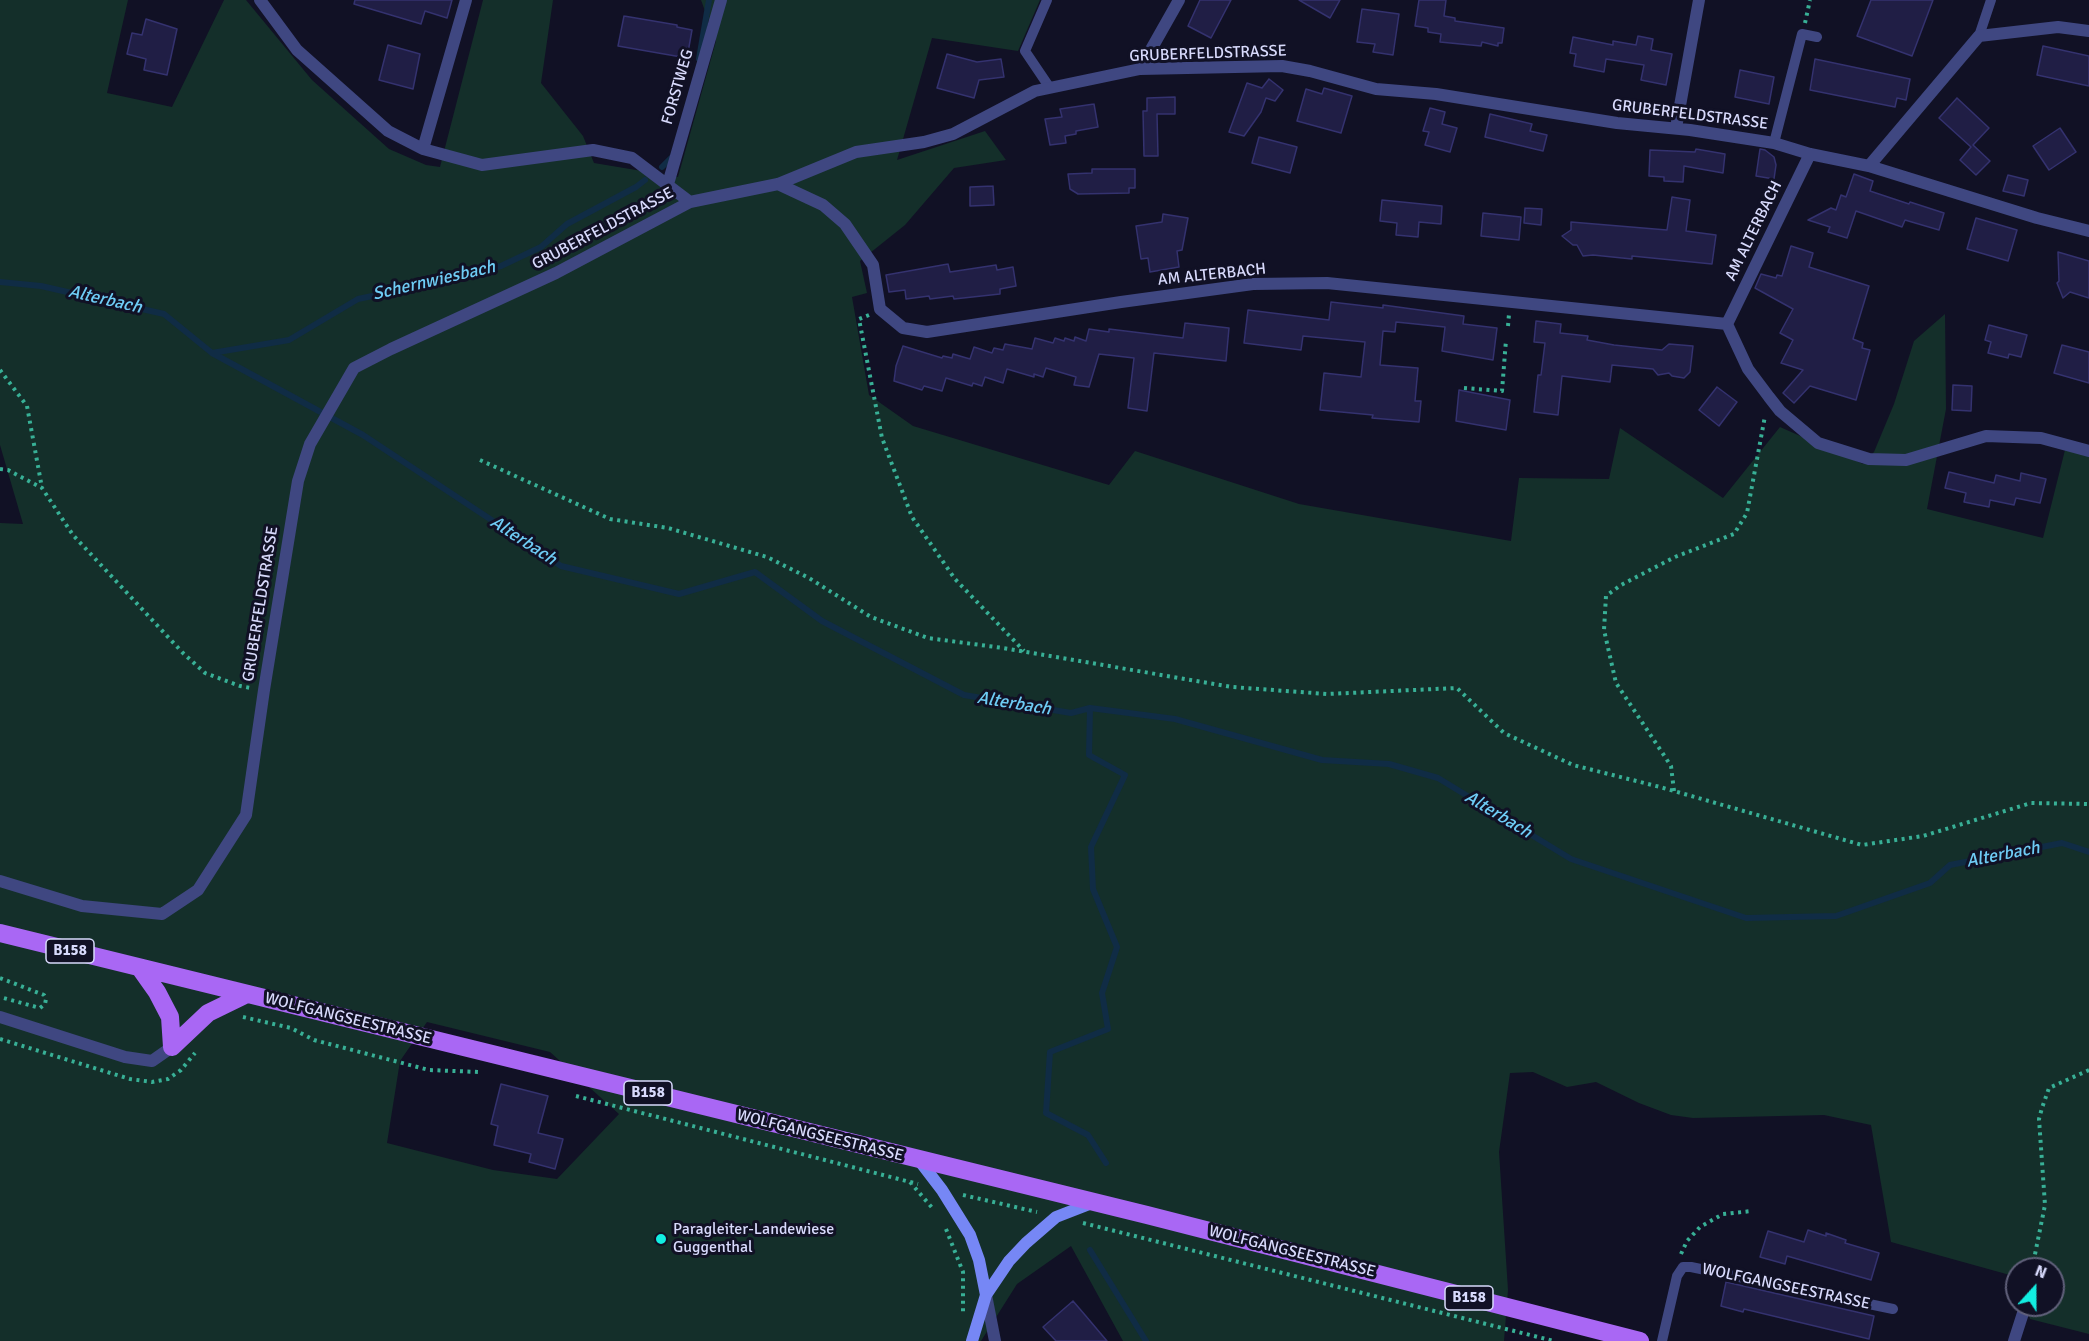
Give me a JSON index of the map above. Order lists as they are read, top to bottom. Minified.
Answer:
{"streets":{"main road":["B158","WOLFGANGSEESTRASSE"],"street":["GRUBERFELDSTRASSE","FORSTWEG","AM ALTERBACH"]},"crossings":[["GRUBERFELDSTRASSE","AM ALTERBACH"]],"water":["Schernwiesbach","Alterbach"],"places":["Paragleiter-Landewiese Guggenthal"],"north":"top"}
